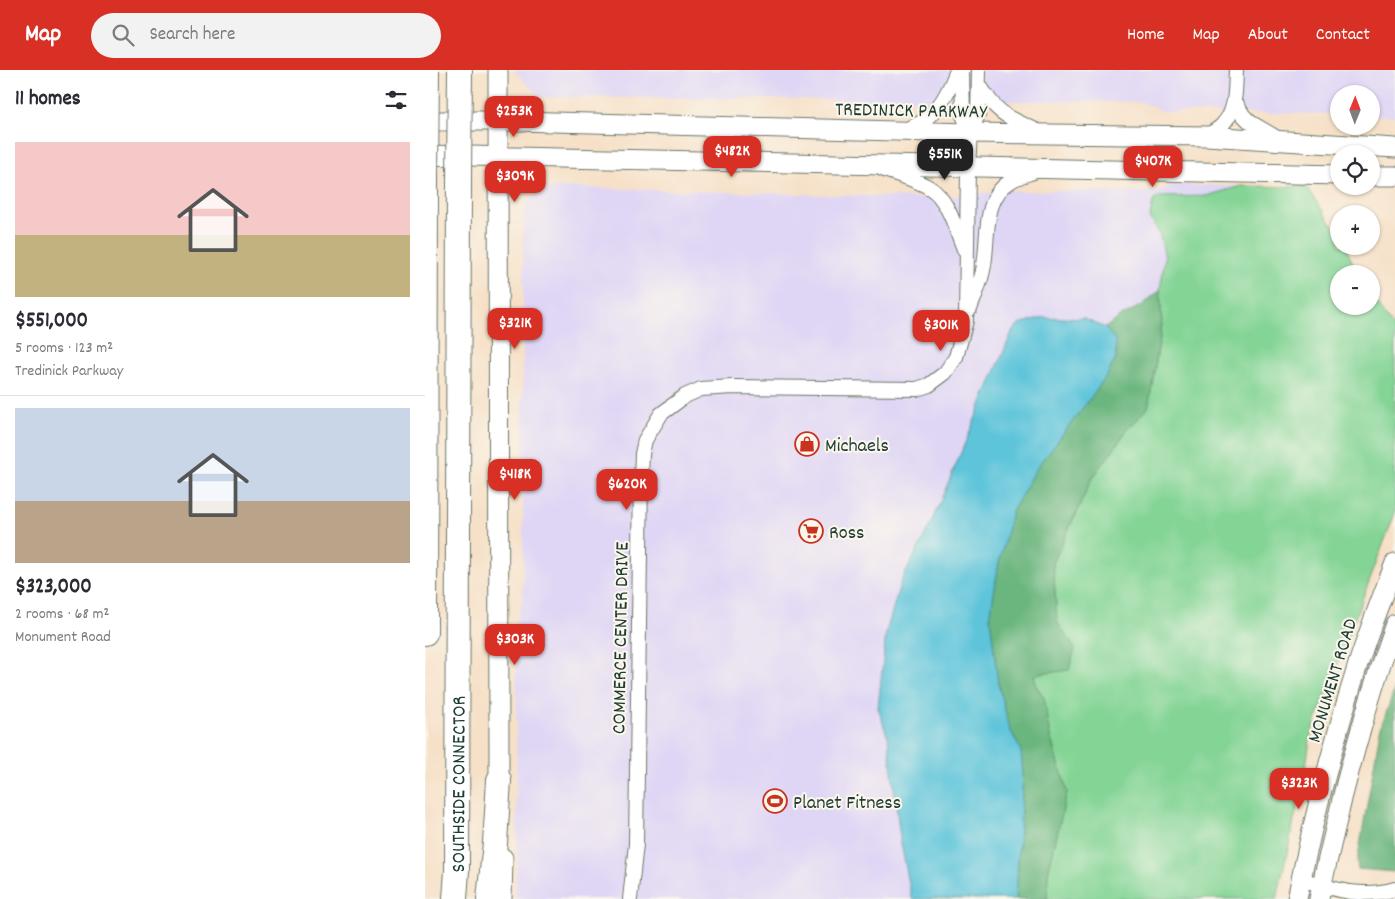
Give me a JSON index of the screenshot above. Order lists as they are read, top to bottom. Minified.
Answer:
{"streets":{"highway":["SOUTHSIDE CONNECTOR"],"street":["TREDINICK PARKWAY","COMMERCE CENTER DRIVE","MONUMENT ROAD"]},"crossings":[["TREDINICK PARKWAY","COMMERCE CENTER DRIVE"]],"places":{"shop":["Michaels"],"supermarket":["Ross"],"sports":["Planet Fitness"]},"north":"top","page":{"header":"Map","search":"Search here","nav":["Home","Map","About","Contact"],"heading":"11 homes","map_buttons":["+","−"],"price":["$253K","$482K","$551K","$407K","$309K","$321K","$301K","$418K","$620K","$303K","$323K"],"list":[{"name":"$551,000","note":"5 rooms · 123 m² · Tredinick Parkway"},{"name":"$323,000","note":"2 rooms · 68 m² · Monument Road"}]}}
